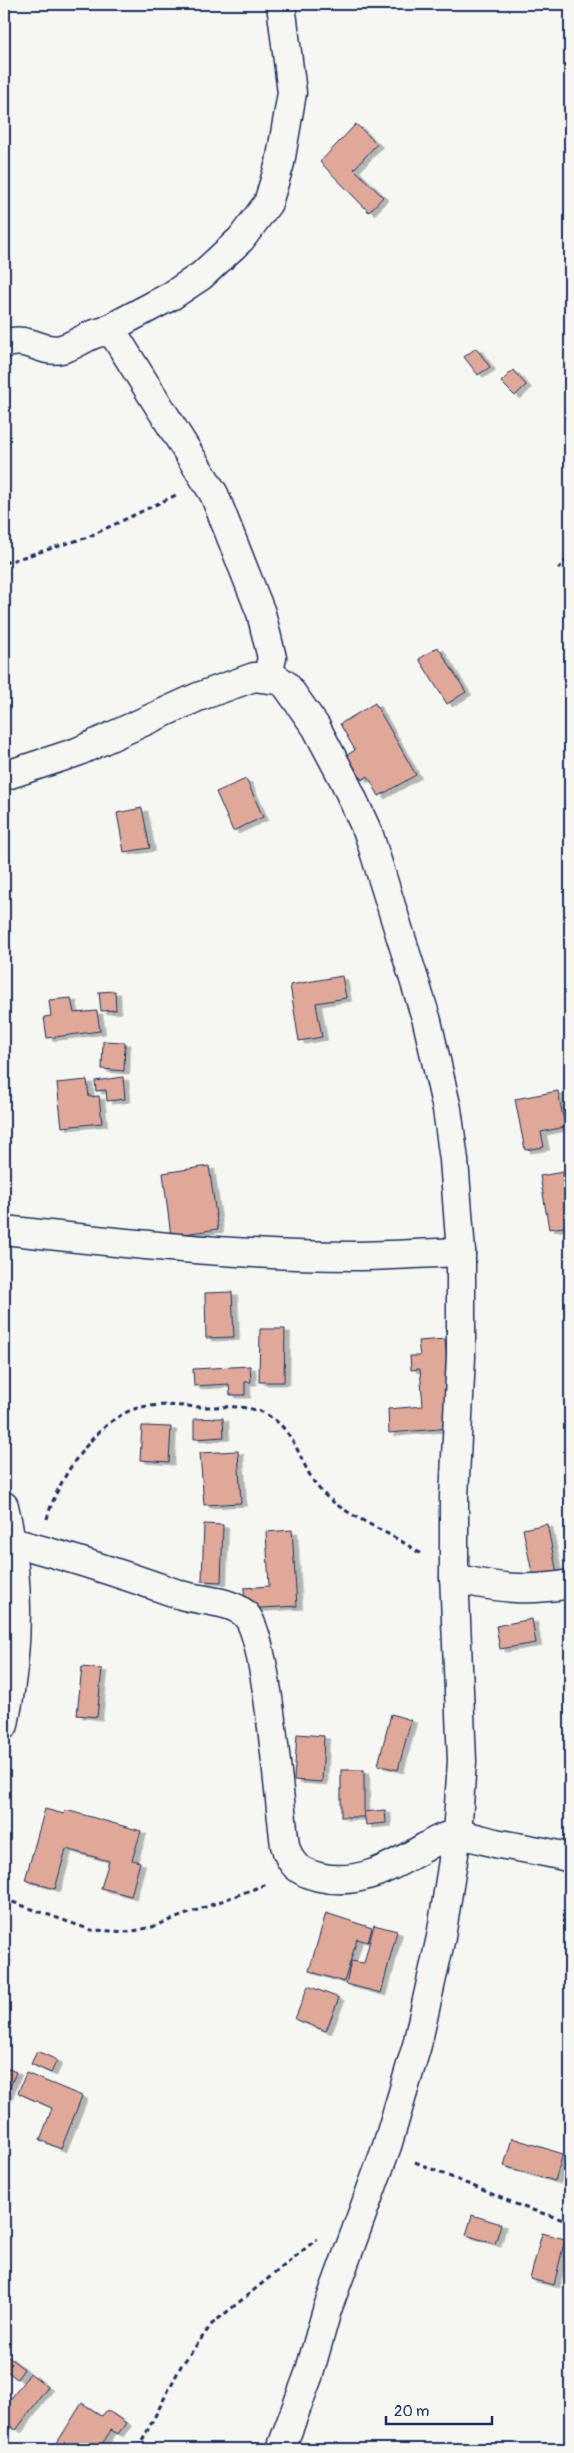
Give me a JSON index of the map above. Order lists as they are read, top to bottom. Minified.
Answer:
{"scale_bar":"20 m"}
